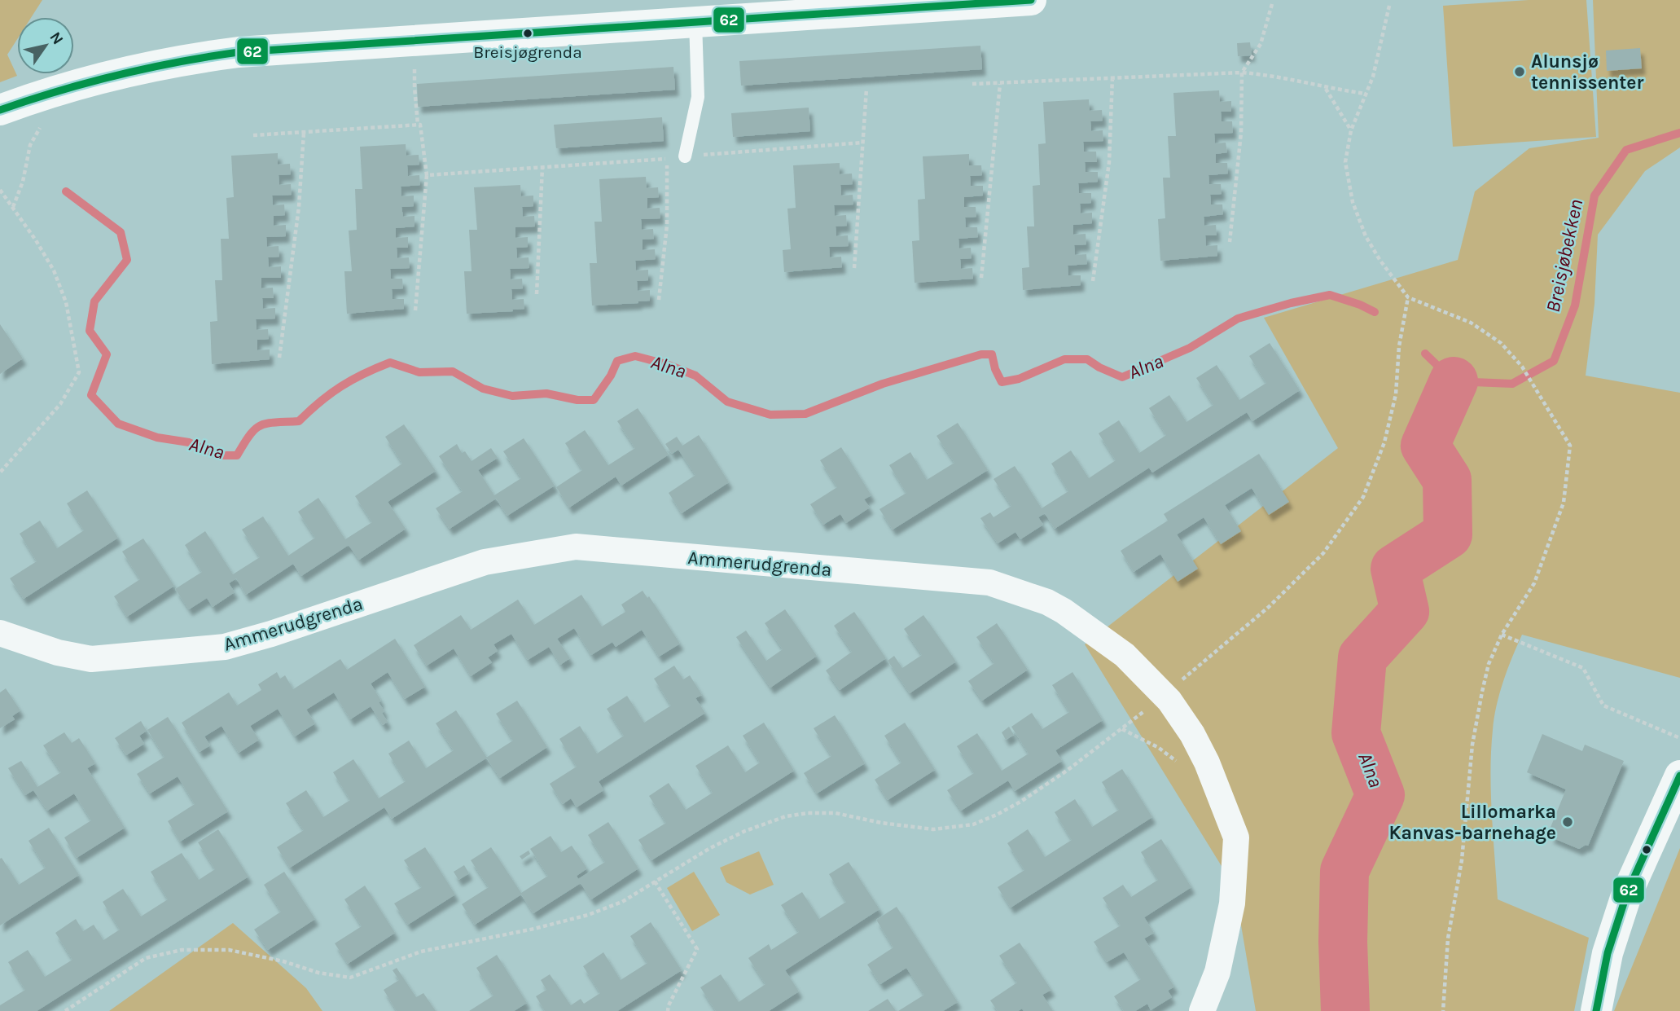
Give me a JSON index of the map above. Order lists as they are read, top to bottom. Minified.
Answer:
{"streets":{"street":["Ammerudgrenda"]},"water":["Breisjøbekken","Alna"],"places":["Breisjøgrenda","Alunsjø tennissenter","Lillomarka Kanvas-barnehage"],"lines":["transit line 62"],"north":"top right"}
